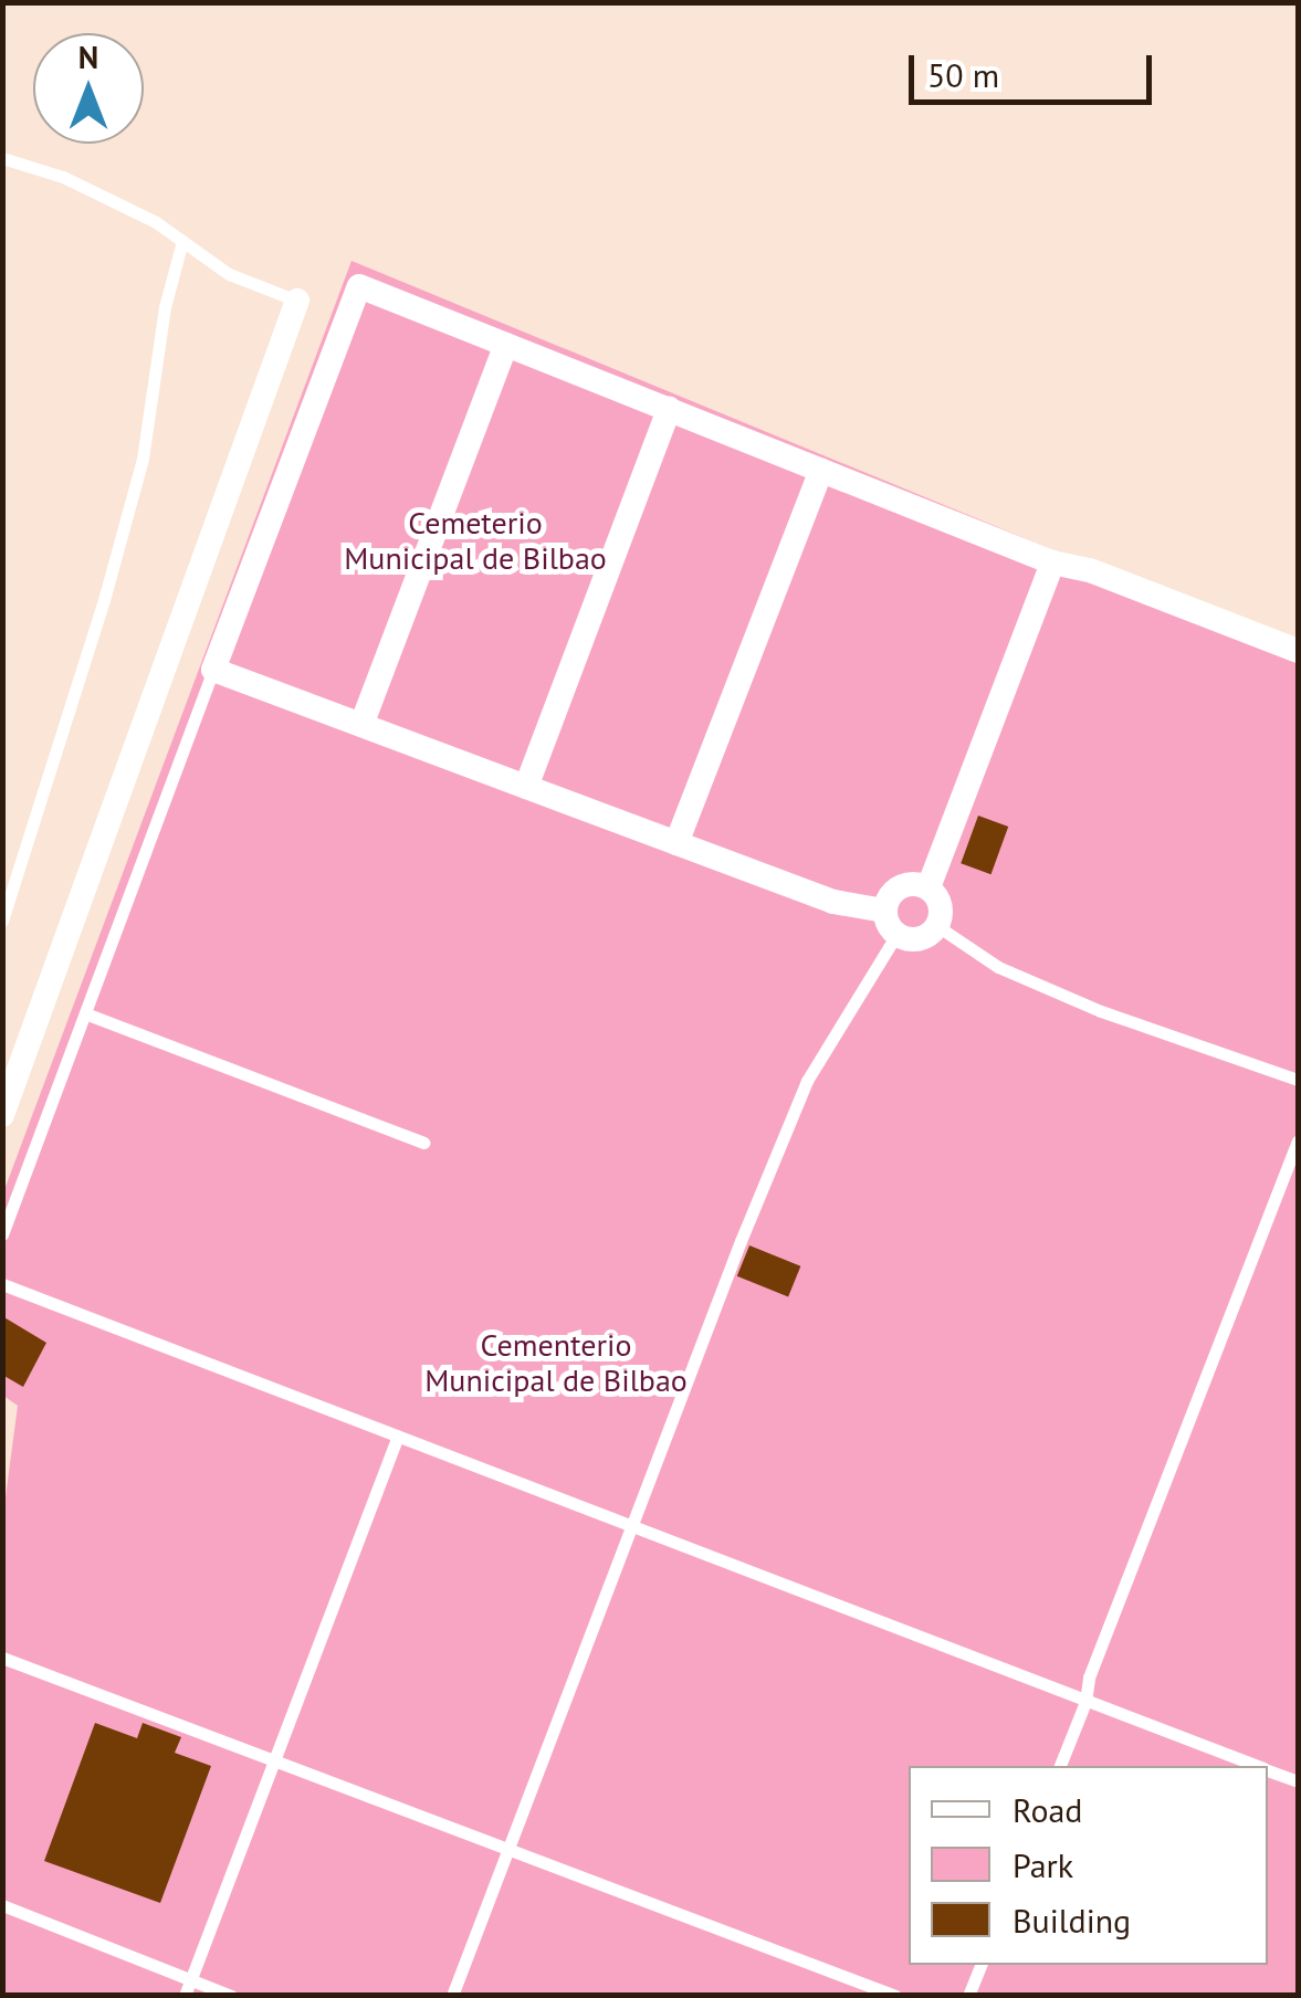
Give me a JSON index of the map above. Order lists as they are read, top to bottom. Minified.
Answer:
{"parks":["Cemeterio Municipal de Bilbao","Cementerio Municipal de Bilbao"],"legend":["Road","Park","Building"],"scale_bar":"50 m","north":"top"}
